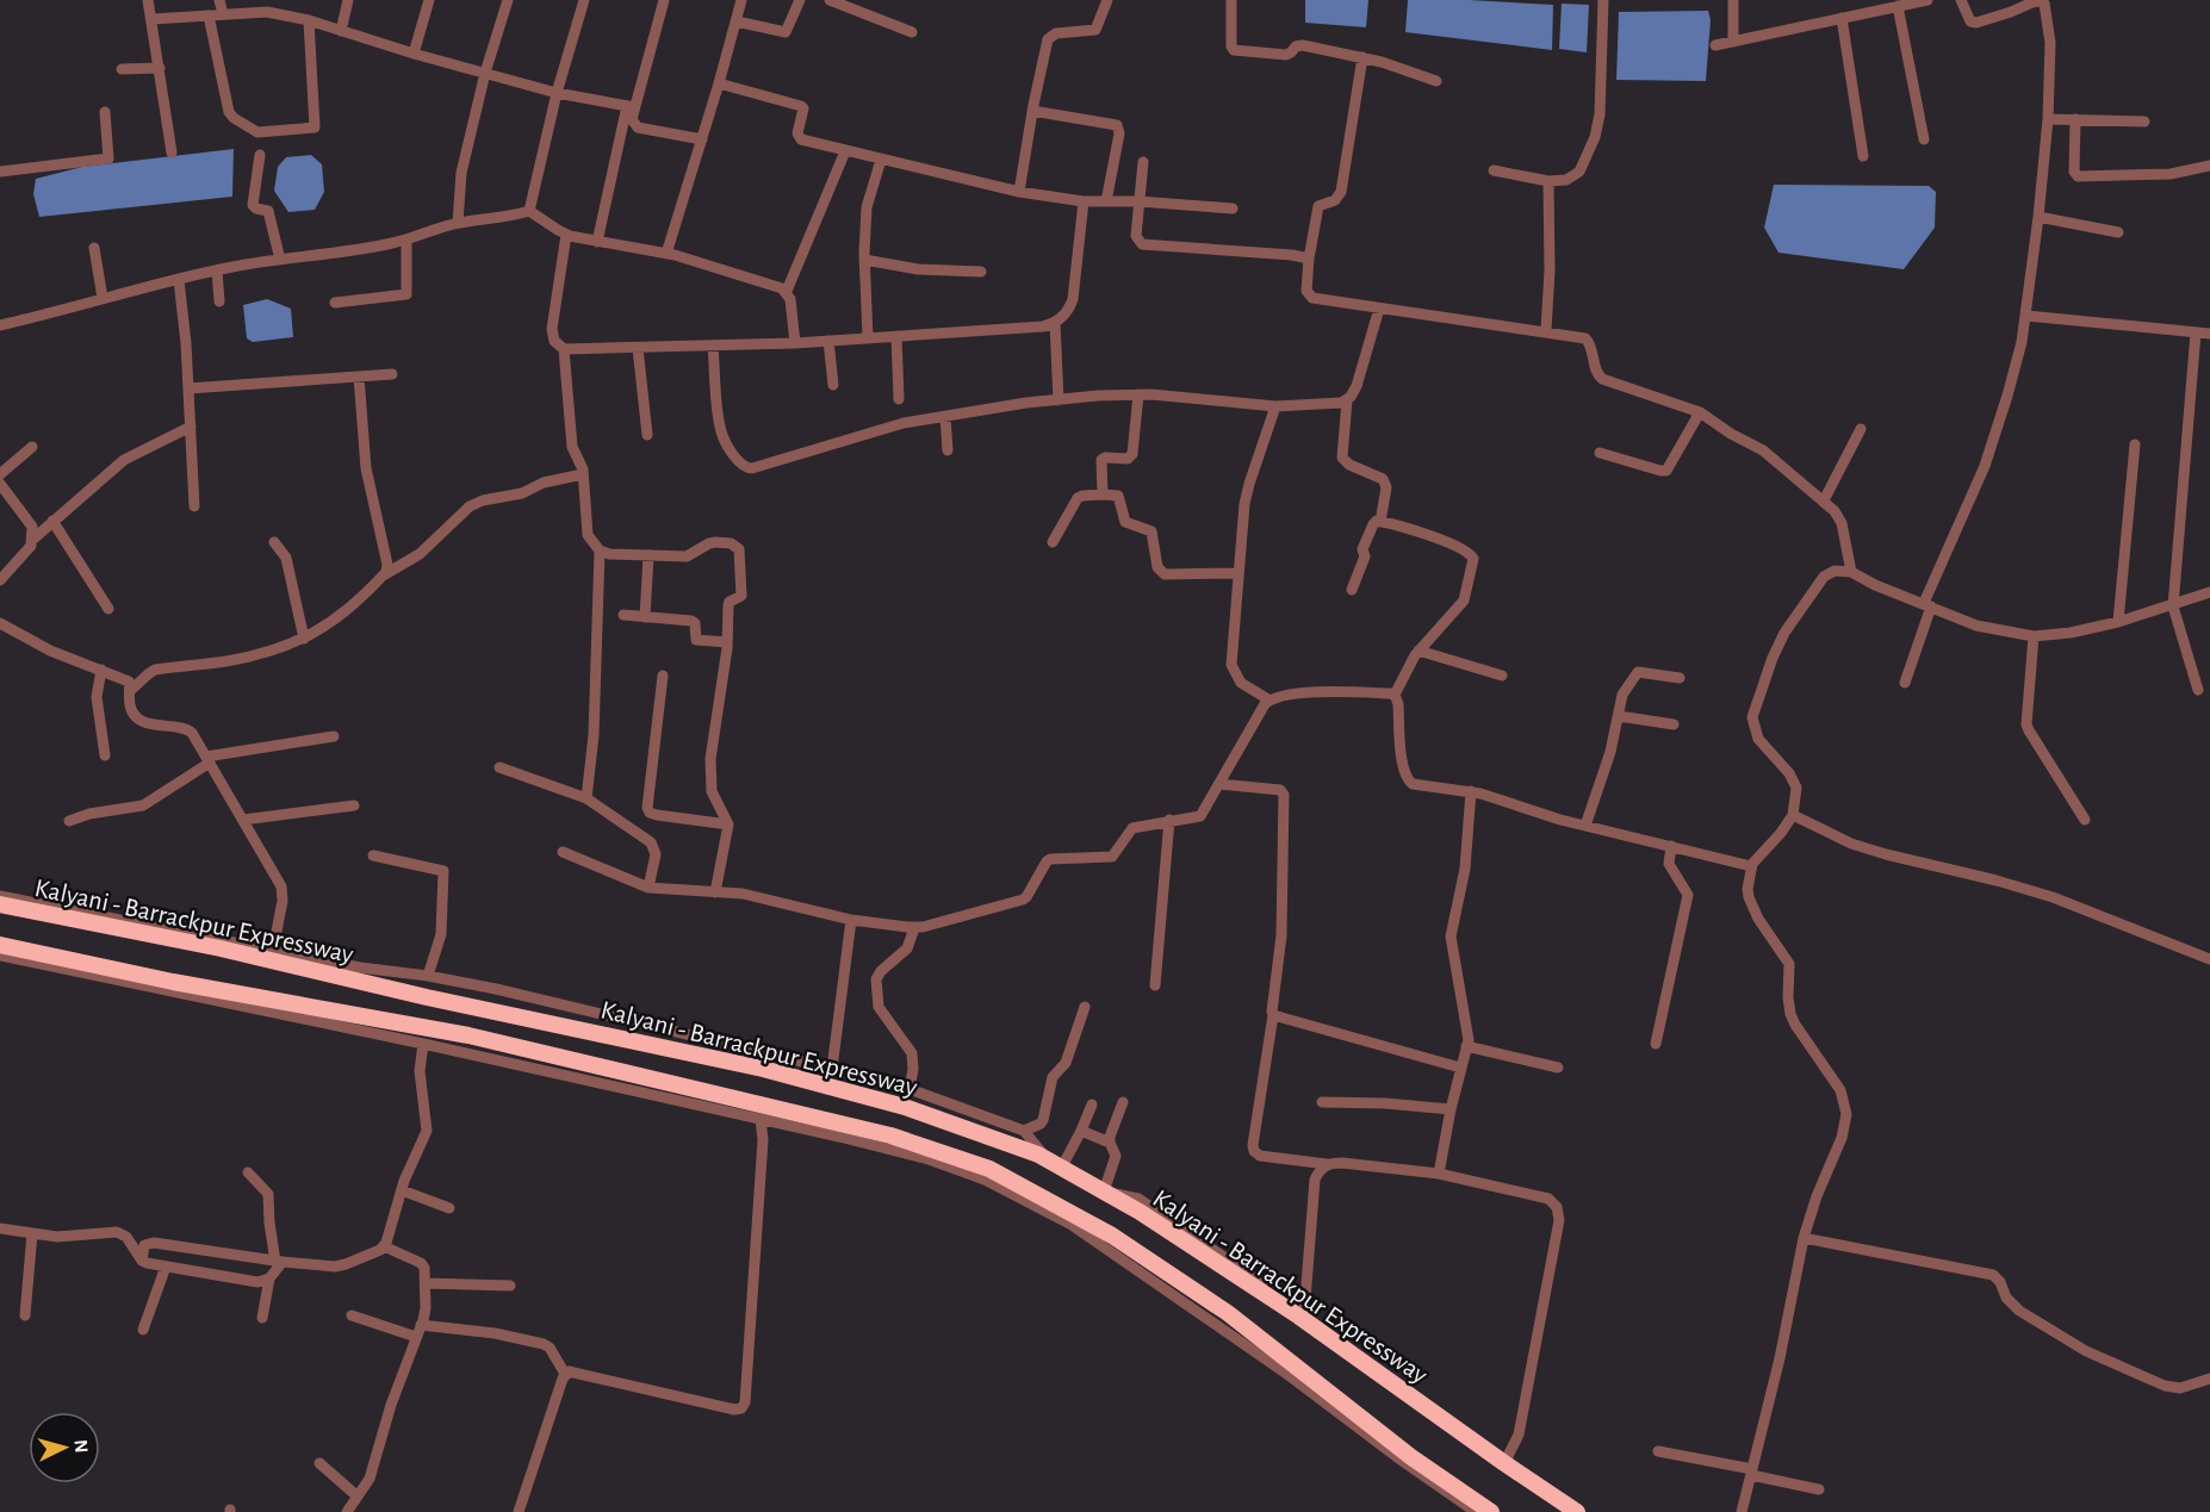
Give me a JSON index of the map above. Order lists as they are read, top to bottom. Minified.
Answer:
{"streets":{"highway":["Kalyani - Barrackpur Expressway"]},"north":"right"}
